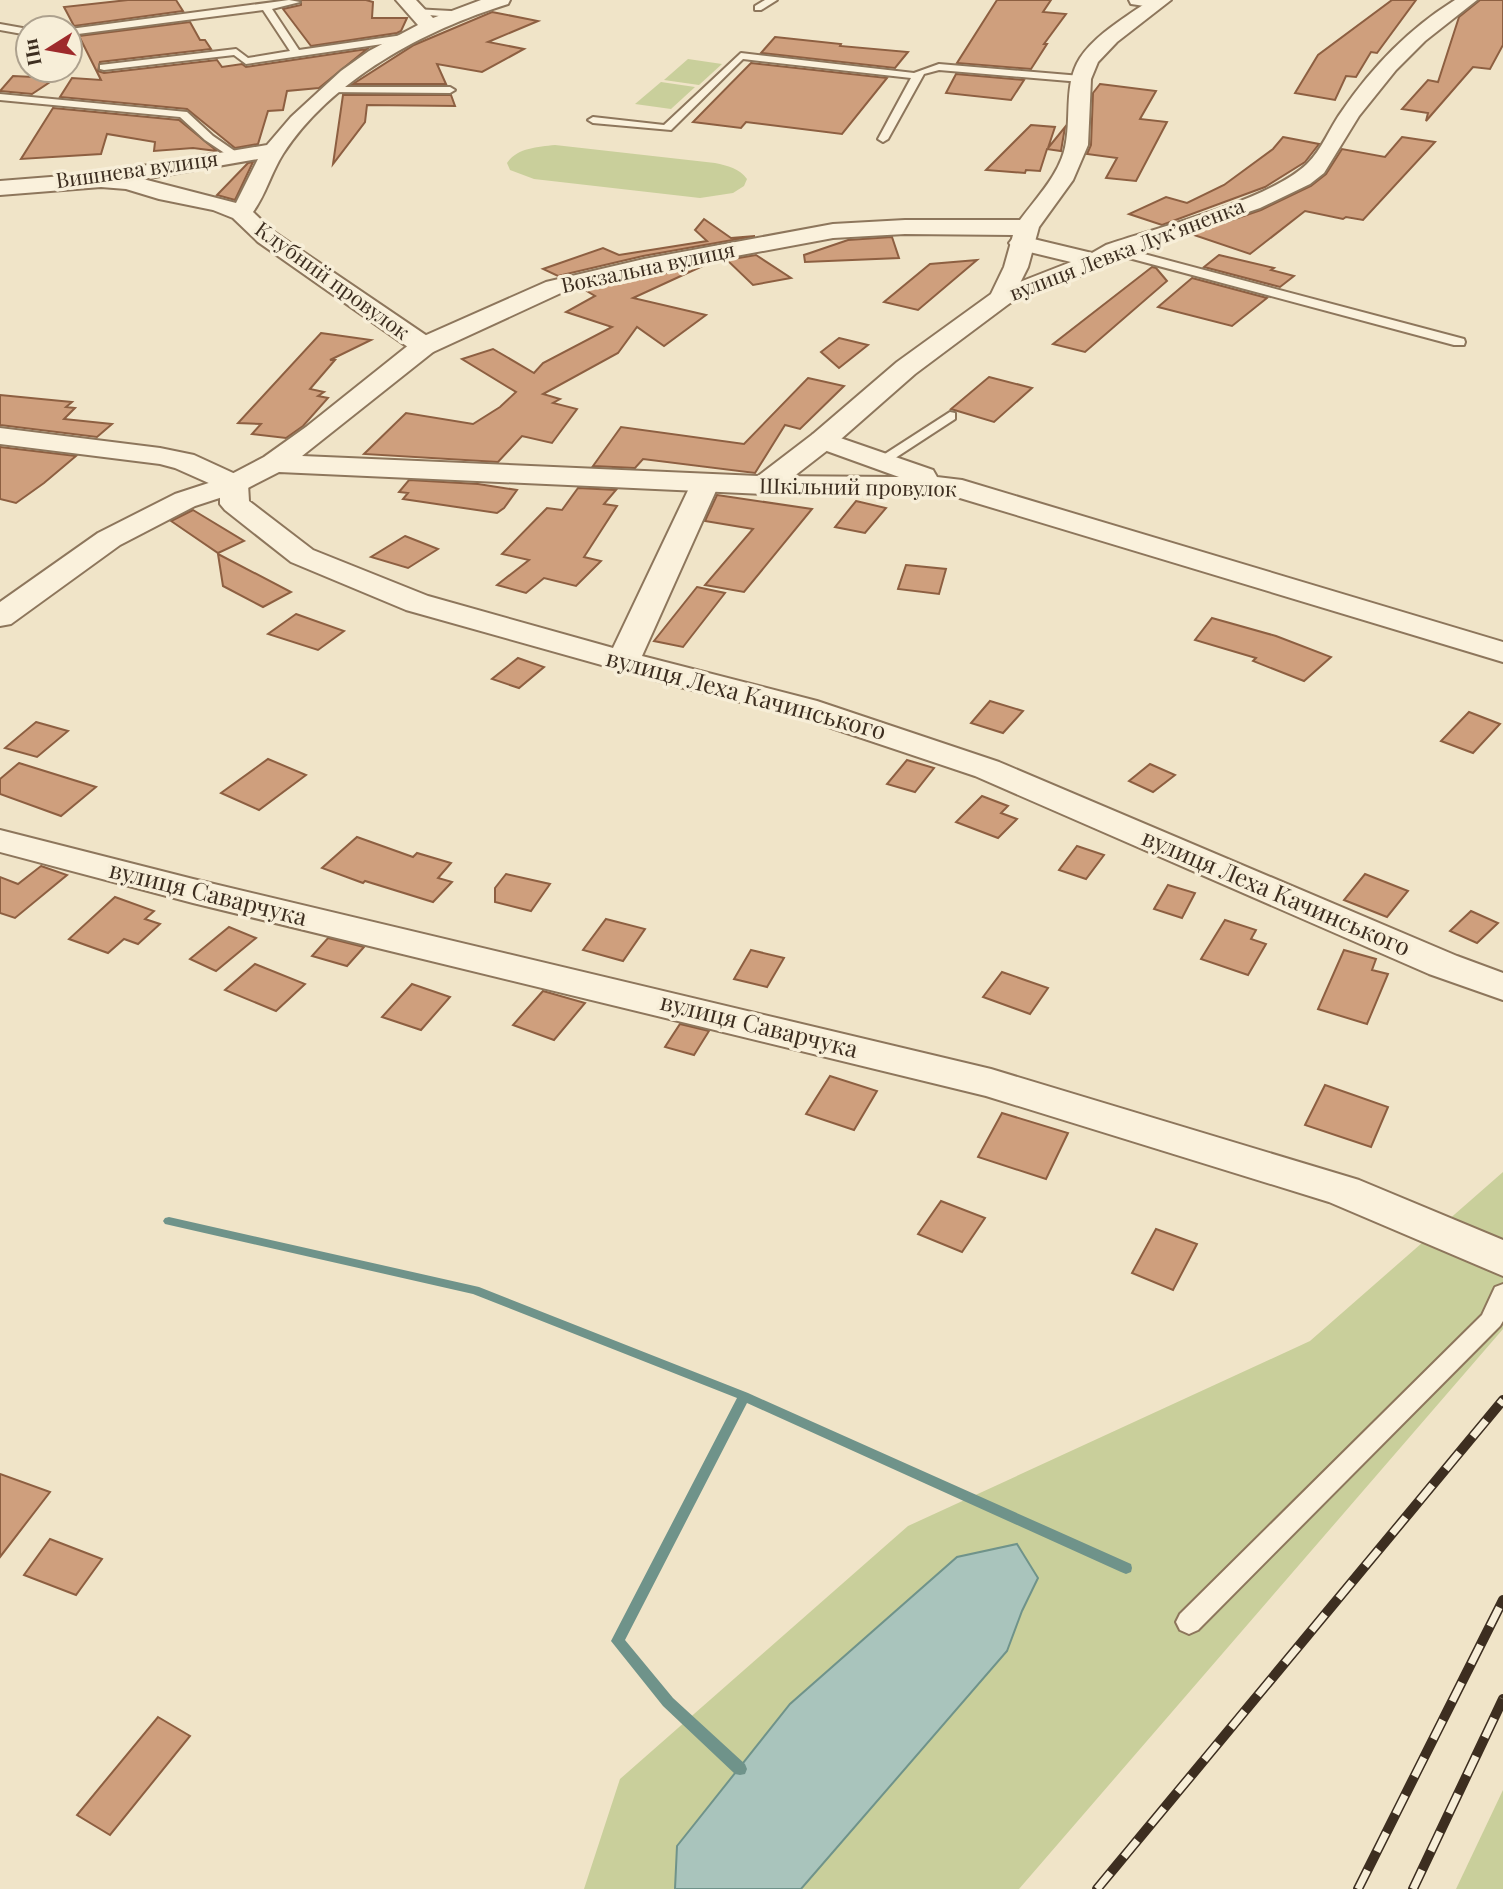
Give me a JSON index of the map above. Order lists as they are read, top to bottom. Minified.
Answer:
{"streets":{"street":["Вишнева вулиця","вулиця Левка Лукʼяненка","Вокзальна вулиця","Клубний провулок","Шкільний провулок","вулиця Леха Качинського","вулиця Саварчука"]},"crossings":[["вулиця Левка Лукʼяненка","Вокзальна вулиця"],["вулиця Левка Лукʼяненка","Шкільний провулок"],["Вокзальна вулиця","Клубний провулок"],["Вокзальна вулиця","Шкільний провулок"],["Вокзальна вулиця","вулиця Леха Качинського"]],"north":"left"}
